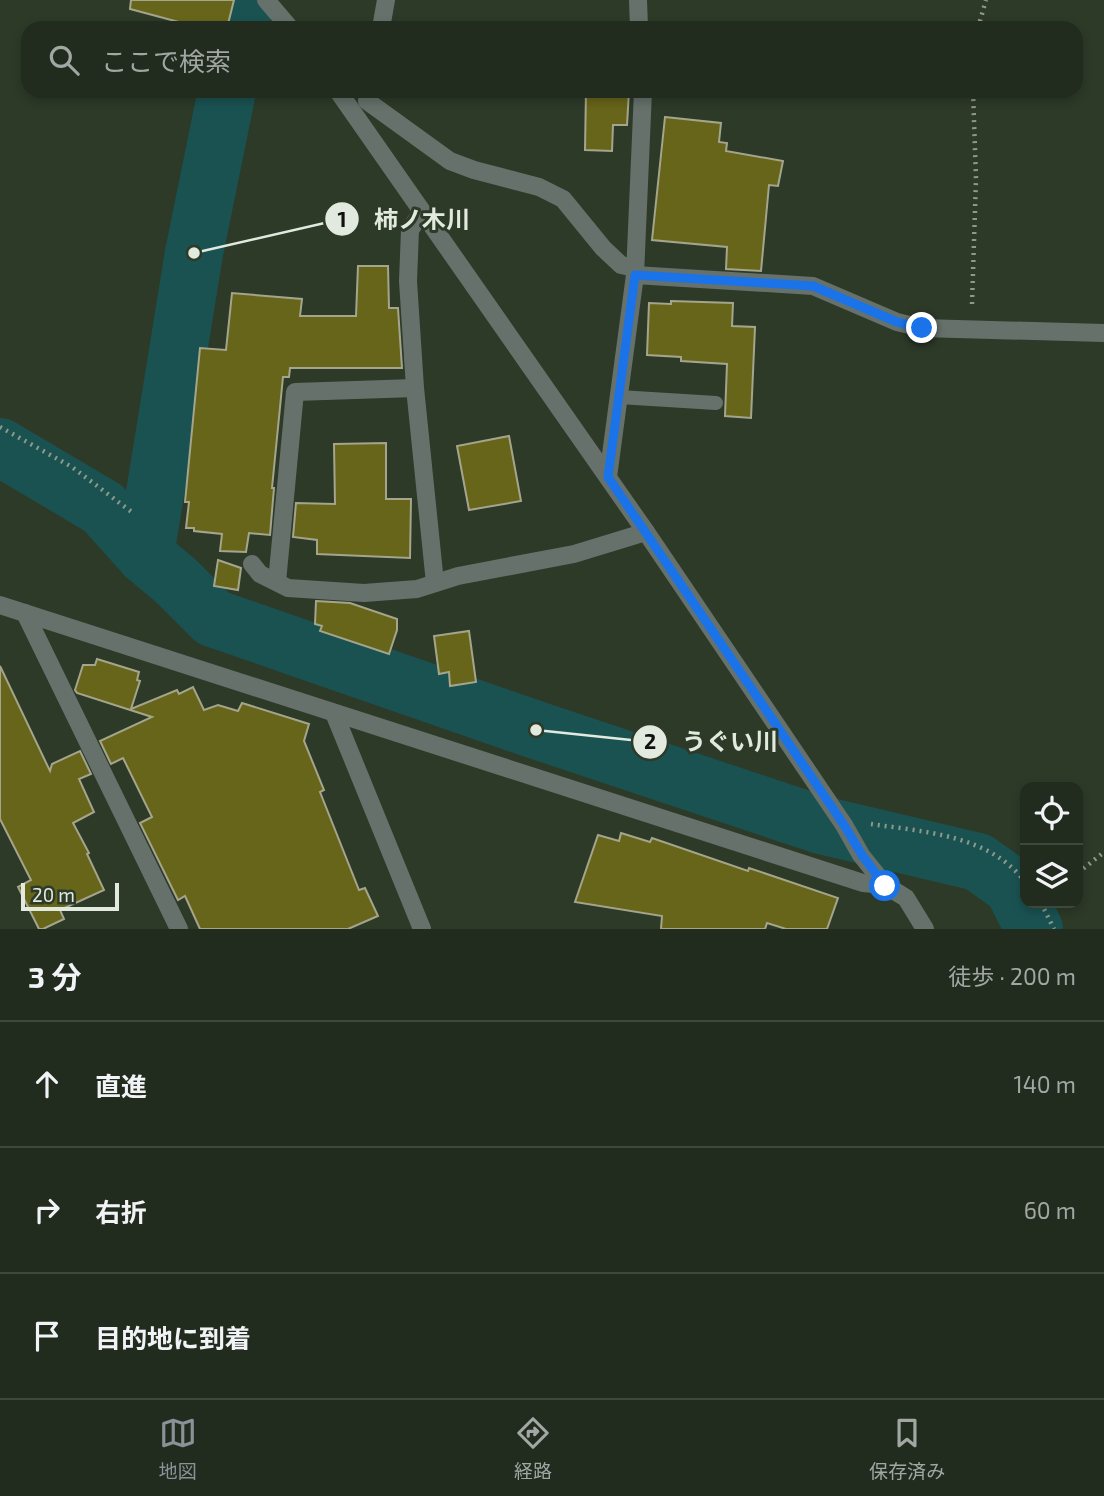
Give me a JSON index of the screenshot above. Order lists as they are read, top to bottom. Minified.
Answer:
{"places":["柿ノ木川","うぐい川"],"scale_bar":"20 m","page":{"search":"ここで検索","scale":"20 m","heading":["3 分","徒歩 · 200 m"],"list":[["直進","140 m"],["右折","60 m"],"目的地に到着"],"nav":["地図","経路","保存済み"]}}
